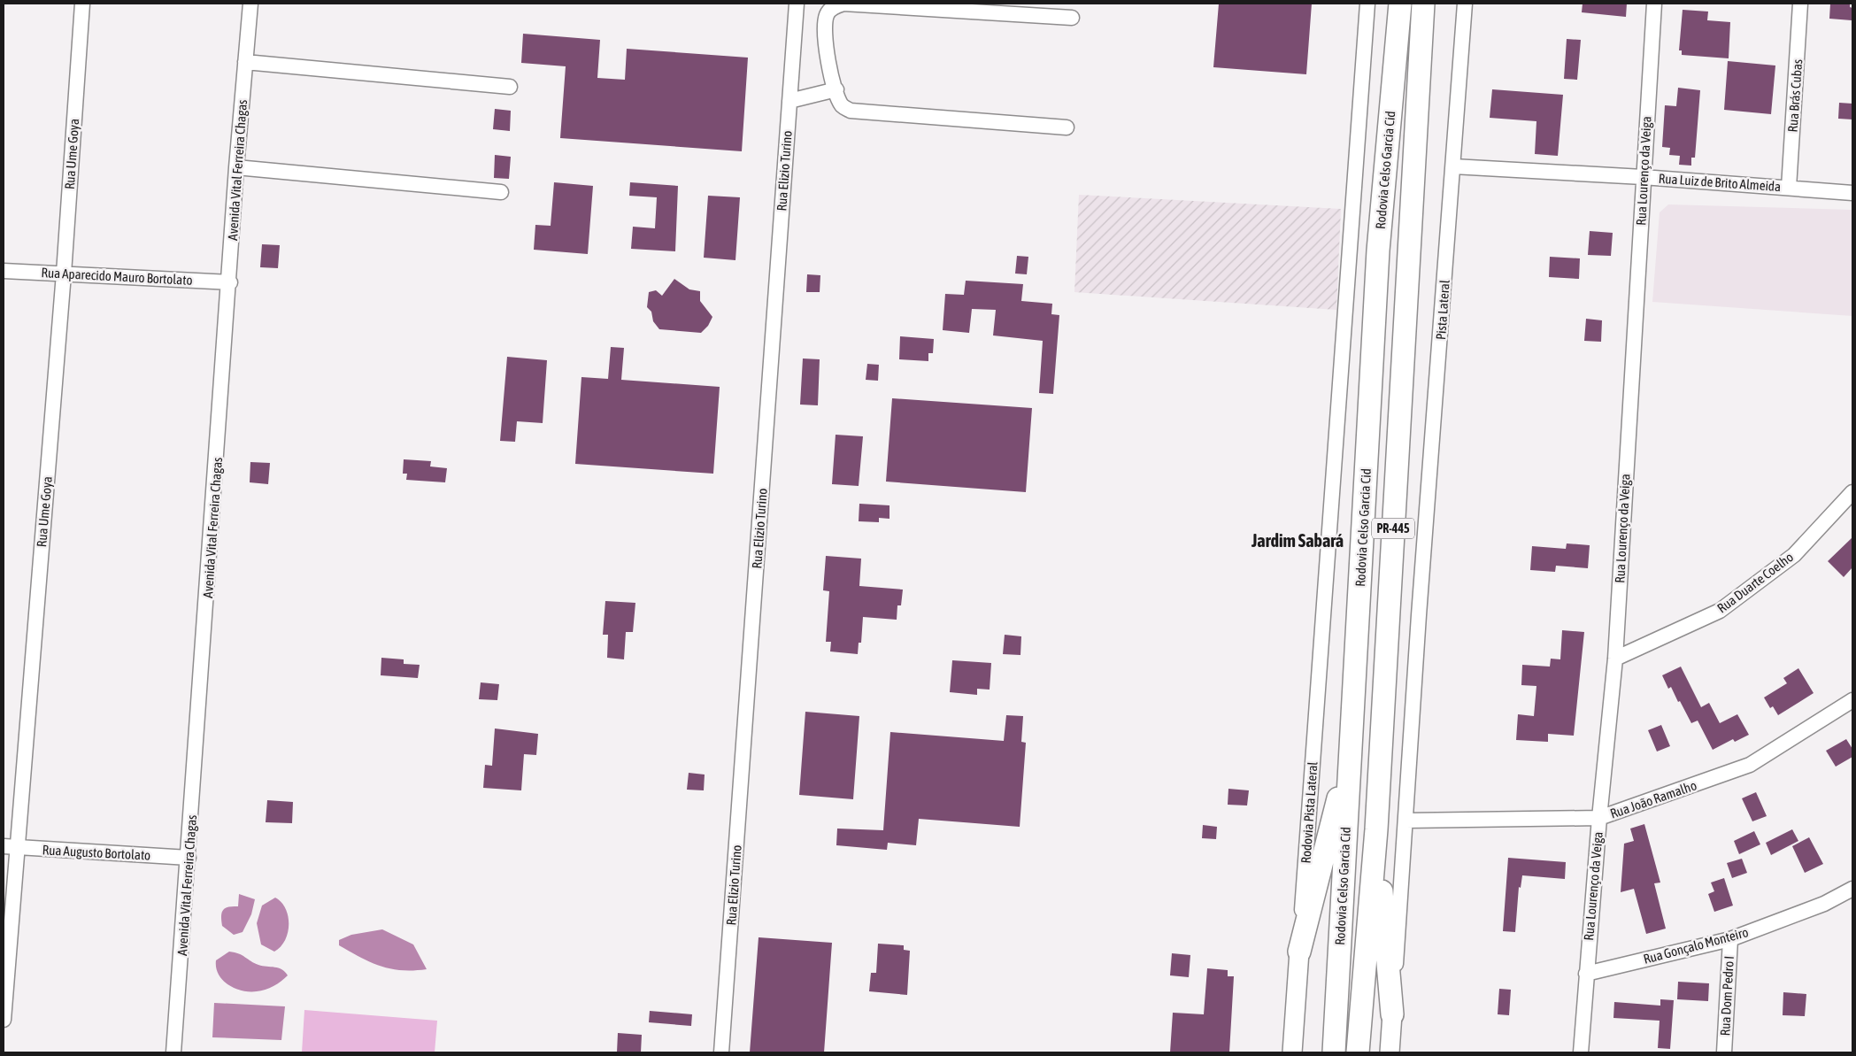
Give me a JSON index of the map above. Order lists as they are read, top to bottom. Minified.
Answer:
{"streets":{"highway":["Rodovia Celso Garcia Cid","PR-445"],"main road":["Rodovia Pista Lateral"],"street":["Rua Brás Cubas","Rua Ume Goya","Avenida Vital Ferreira Chagas","Rua Elizio Turino","Rua Lourenço da Veiga","Rua Luiz de Brito Almeida","Rua Aparecido Mauro Bortolato","Pista Lateral","Rua Duarte Coelho","Rua João Ramalho","Rua Augusto Bortolato","Rua Gonçalo Monteiro","Rua Dom Pedro I"]},"crossings":[["Rua Brás Cubas","Rua Luiz de Brito Almeida"],["Rua Ume Goya","Rua Aparecido Mauro Bortolato"],["Rua Ume Goya","Rua Augusto Bortolato"],["Avenida Vital Ferreira Chagas","Rua Aparecido Mauro Bortolato"],["Avenida Vital Ferreira Chagas","Rua Augusto Bortolato"],["Rua Lourenço da Veiga","Rua Luiz de Brito Almeida"],["Rua Lourenço da Veiga","Rua Duarte Coelho"],["Rua Lourenço da Veiga","Rua João Ramalho"],["Rua Lourenço da Veiga","Rua Gonçalo Monteiro"],["Rua Luiz de Brito Almeida","Pista Lateral"],["Pista Lateral","PR-445"],["Pista Lateral","Rua João Ramalho"],["PR-445","Rua João Ramalho"],["Rua Gonçalo Monteiro","Rua Dom Pedro I"]],"districts":["Jardim Sabará"]}
